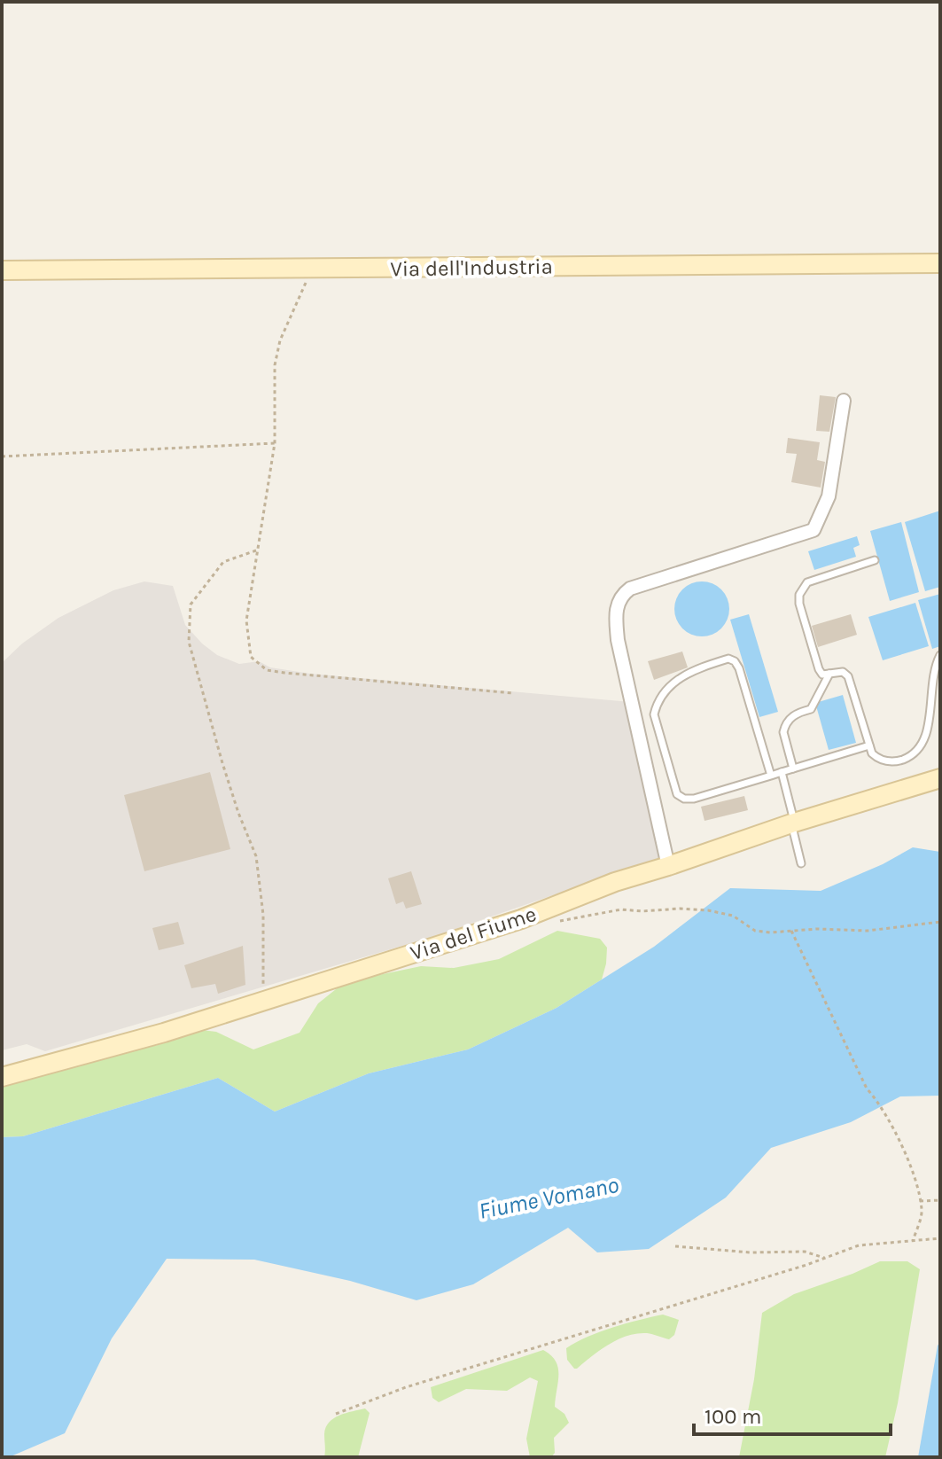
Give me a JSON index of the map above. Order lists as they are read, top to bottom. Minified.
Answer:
{"streets":{"street":["Via dell'Industria","Via del Fiume"]},"water":["Fiume Vomano"],"scale_bar":"100 m"}
